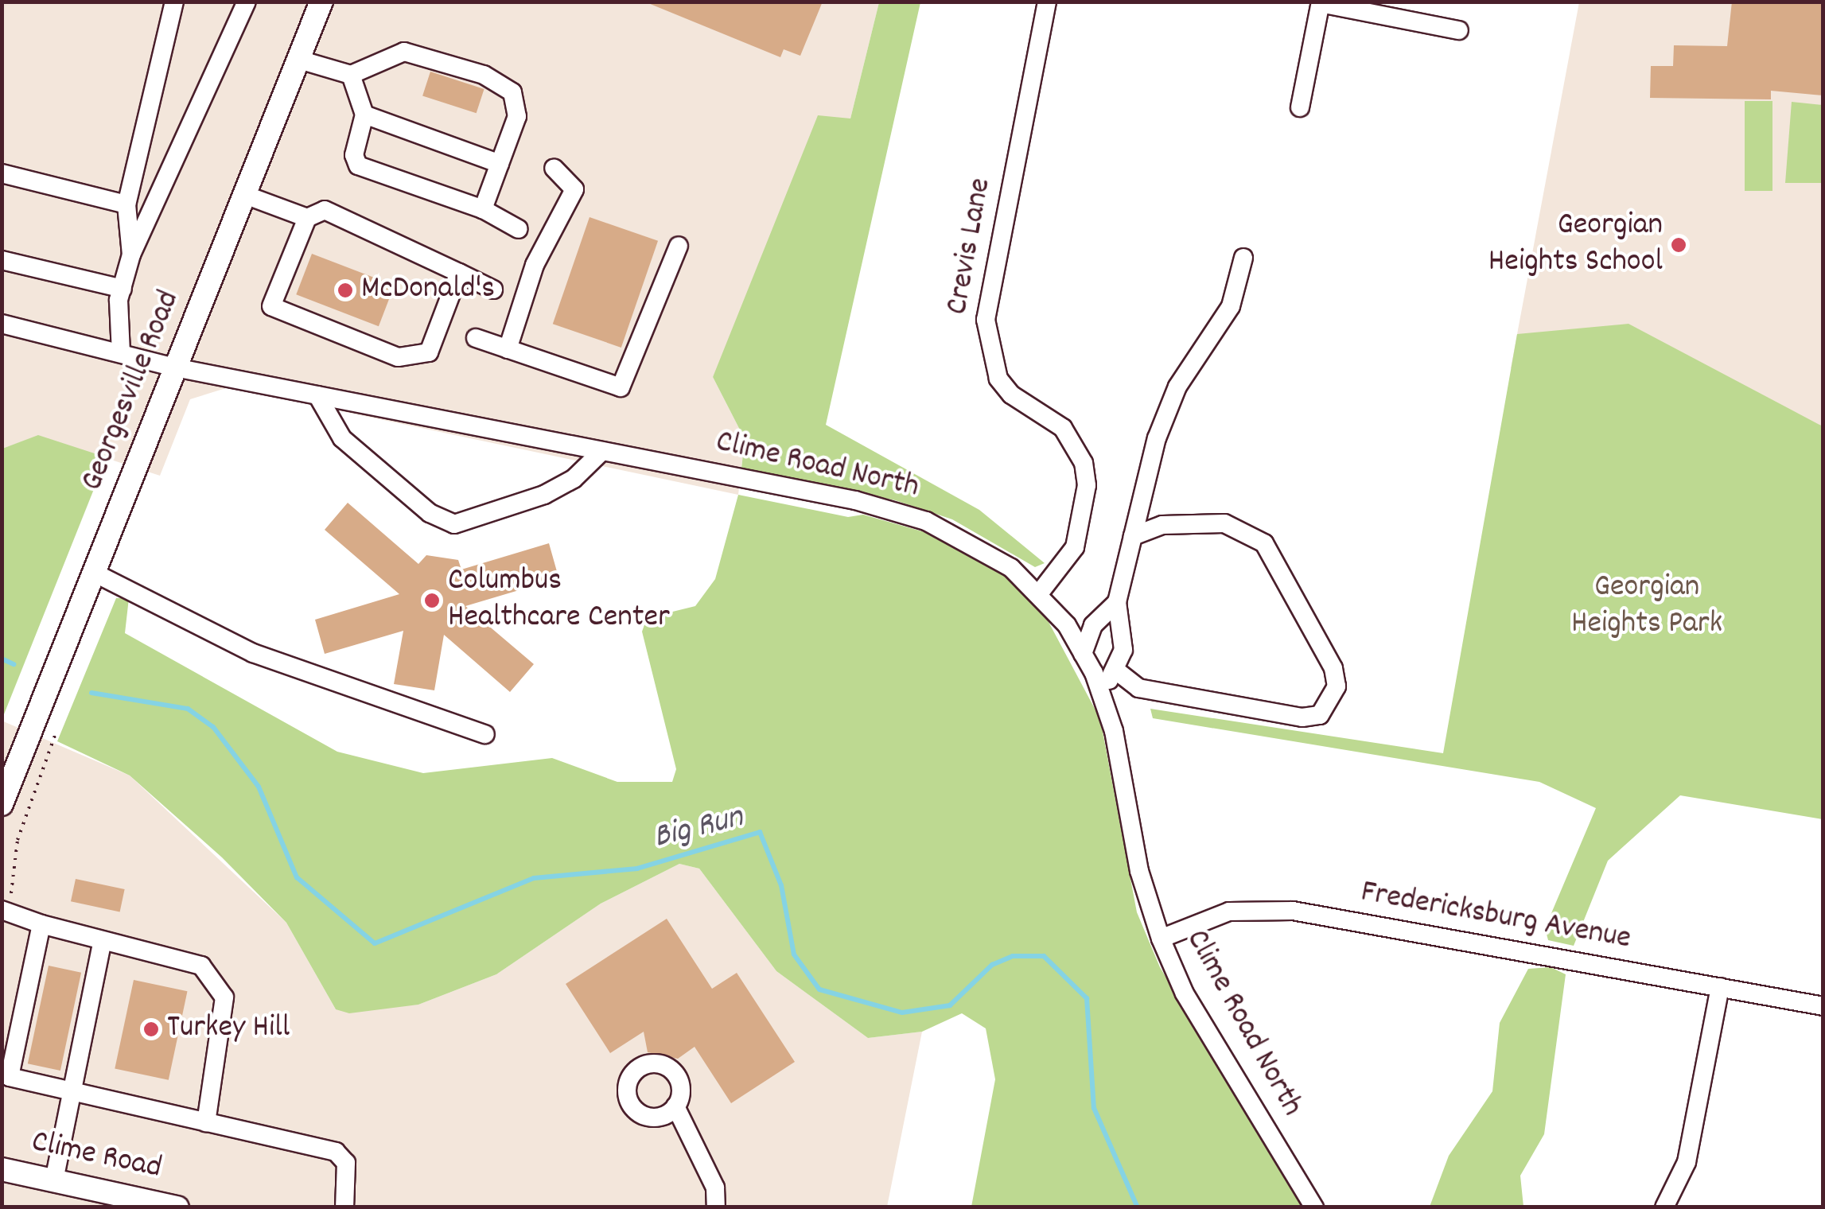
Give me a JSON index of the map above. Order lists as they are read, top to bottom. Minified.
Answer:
{"streets":{"main road":["Georgesville Road","Clime Road"],"street":["Crevis Lane","Clime Road North","Fredericksburg Avenue"]},"crossings":[["Crevis Lane","Clime Road North"],["Georgesville Road","Clime Road North"],["Clime Road North","Fredericksburg Avenue"]],"water":["Big Run"],"parks":["Georgian Heights Park"],"places":["Georgian Heights School","McDonald's","Columbus Healthcare Center","Turkey Hill"]}
